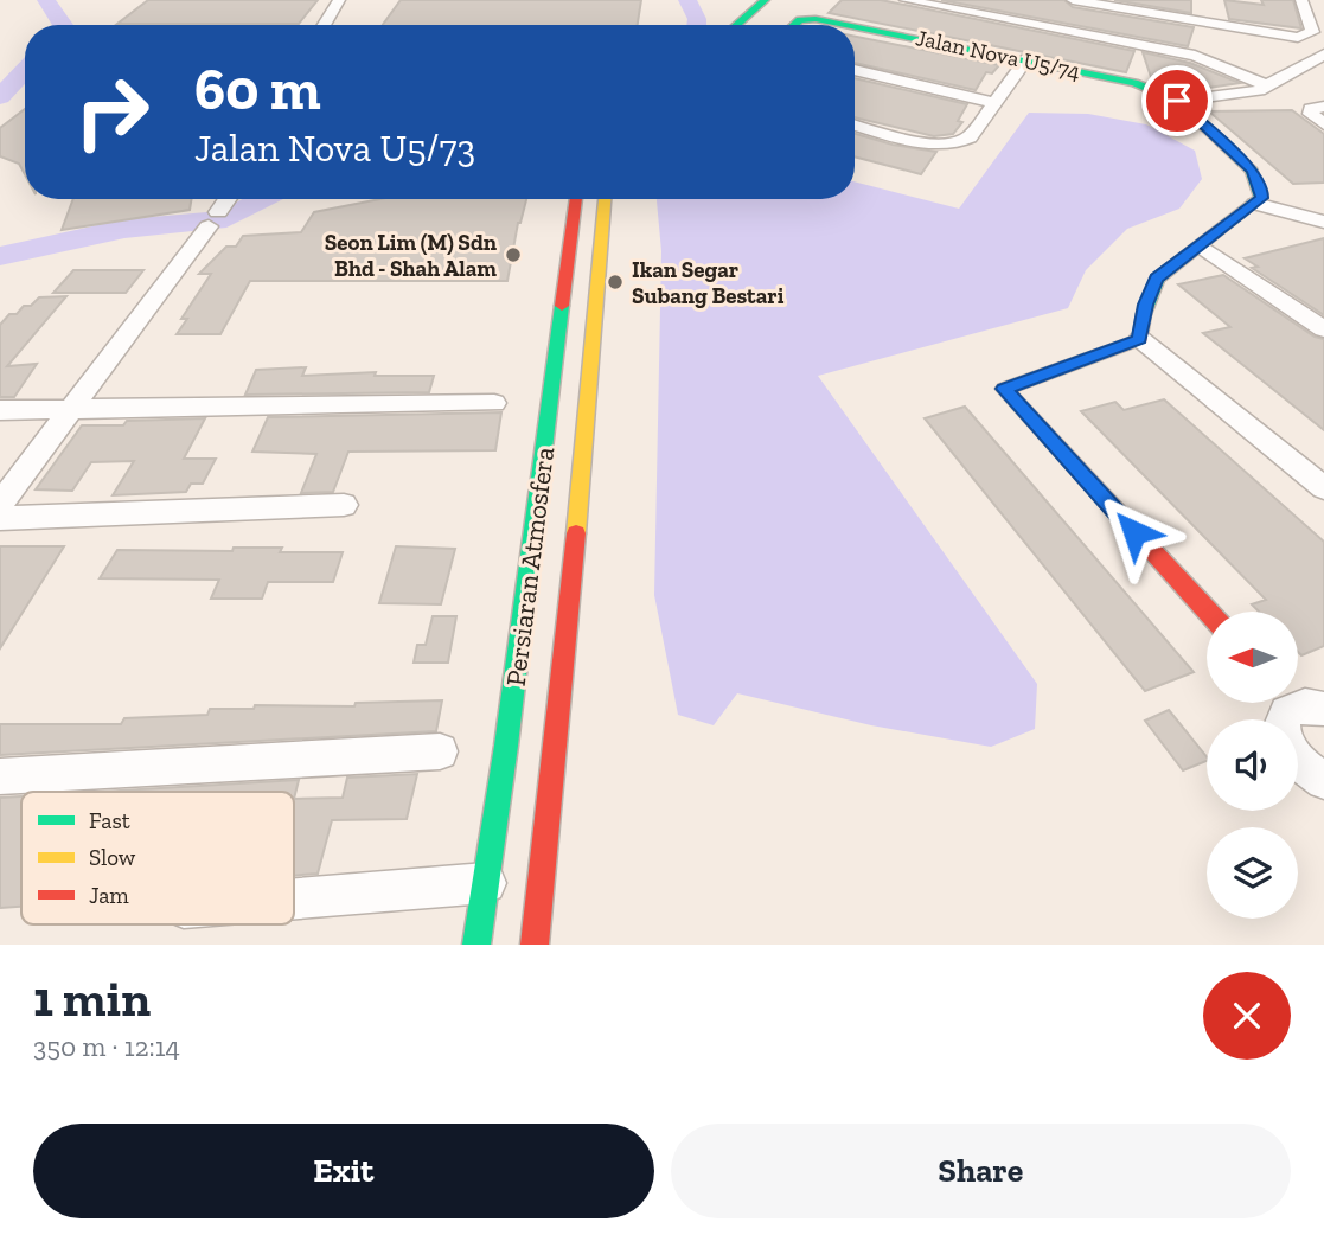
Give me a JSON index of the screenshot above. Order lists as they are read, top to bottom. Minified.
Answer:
{"streets":{"street":["Jalan Nova U5/74","Persiaran Atmosfera"]},"places":["Seon Lim (M) Sdn Bhd - Shah Alam","Ikan Segar Subang Bestari"],"legend":["Fast","Slow","Jam"],"north":"left","page":{"turn":["60 m","Jalan Nova U5/73"],"heading":["1 min","350 m · 12:14"],"buttons":["Exit","Share"]}}
